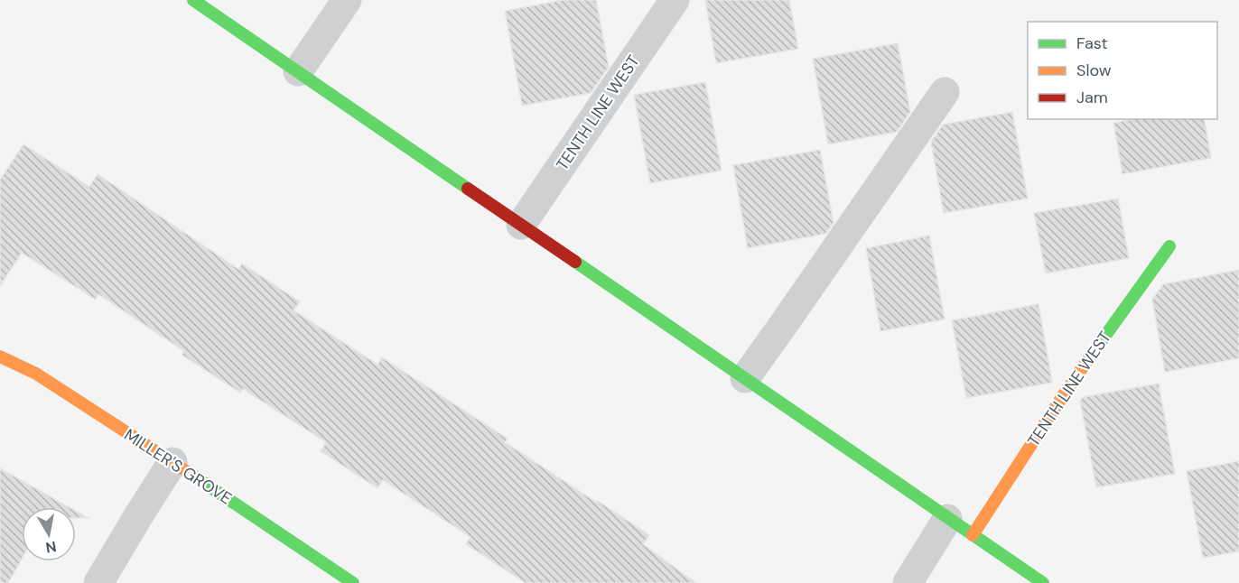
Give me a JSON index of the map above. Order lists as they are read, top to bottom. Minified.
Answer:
{"streets":{"street":["TENTH LINE WEST","MILLER'S GROVE"]},"legend":["Fast","Slow","Jam"],"north":"bottom"}
